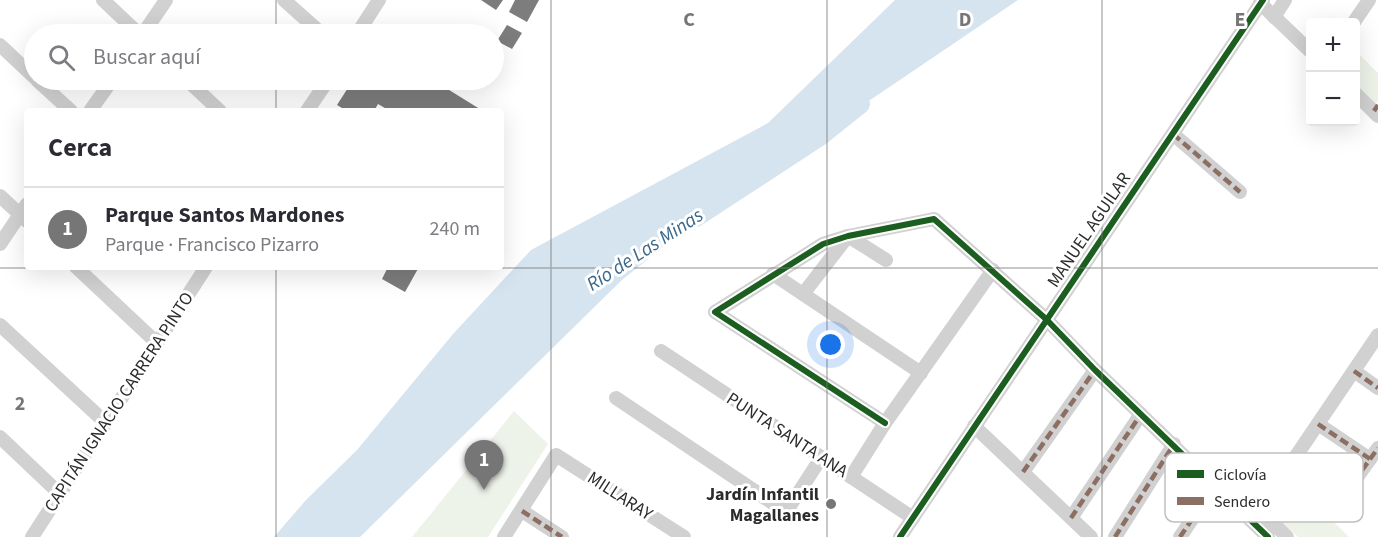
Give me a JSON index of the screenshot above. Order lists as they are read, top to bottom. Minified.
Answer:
{"streets":{"street":["MANUEL AGUILAR","CAPITÁN IGNACIO CARRERA PINTO","PUNTA SANTA ANA","MILLARAY"]},"crossings":[["MANUEL AGUILAR","PUNTA SANTA ANA"]],"water":["Río de Las Minas"],"places":["Jardín Infantil Magallanes"],"legend":["Ciclovía","Sendero"],"page":{"map_buttons":["+","−"],"search":"Buscar aquí","heading":"Cerca","list":[{"mark":"1","name":"Parque Santos Mardones","note":"Parque · Francisco Pizarro","value":"240 m"}],"pins":"1"},"grid":{"columns":["C","D","E"],"rows":["2"]}}
